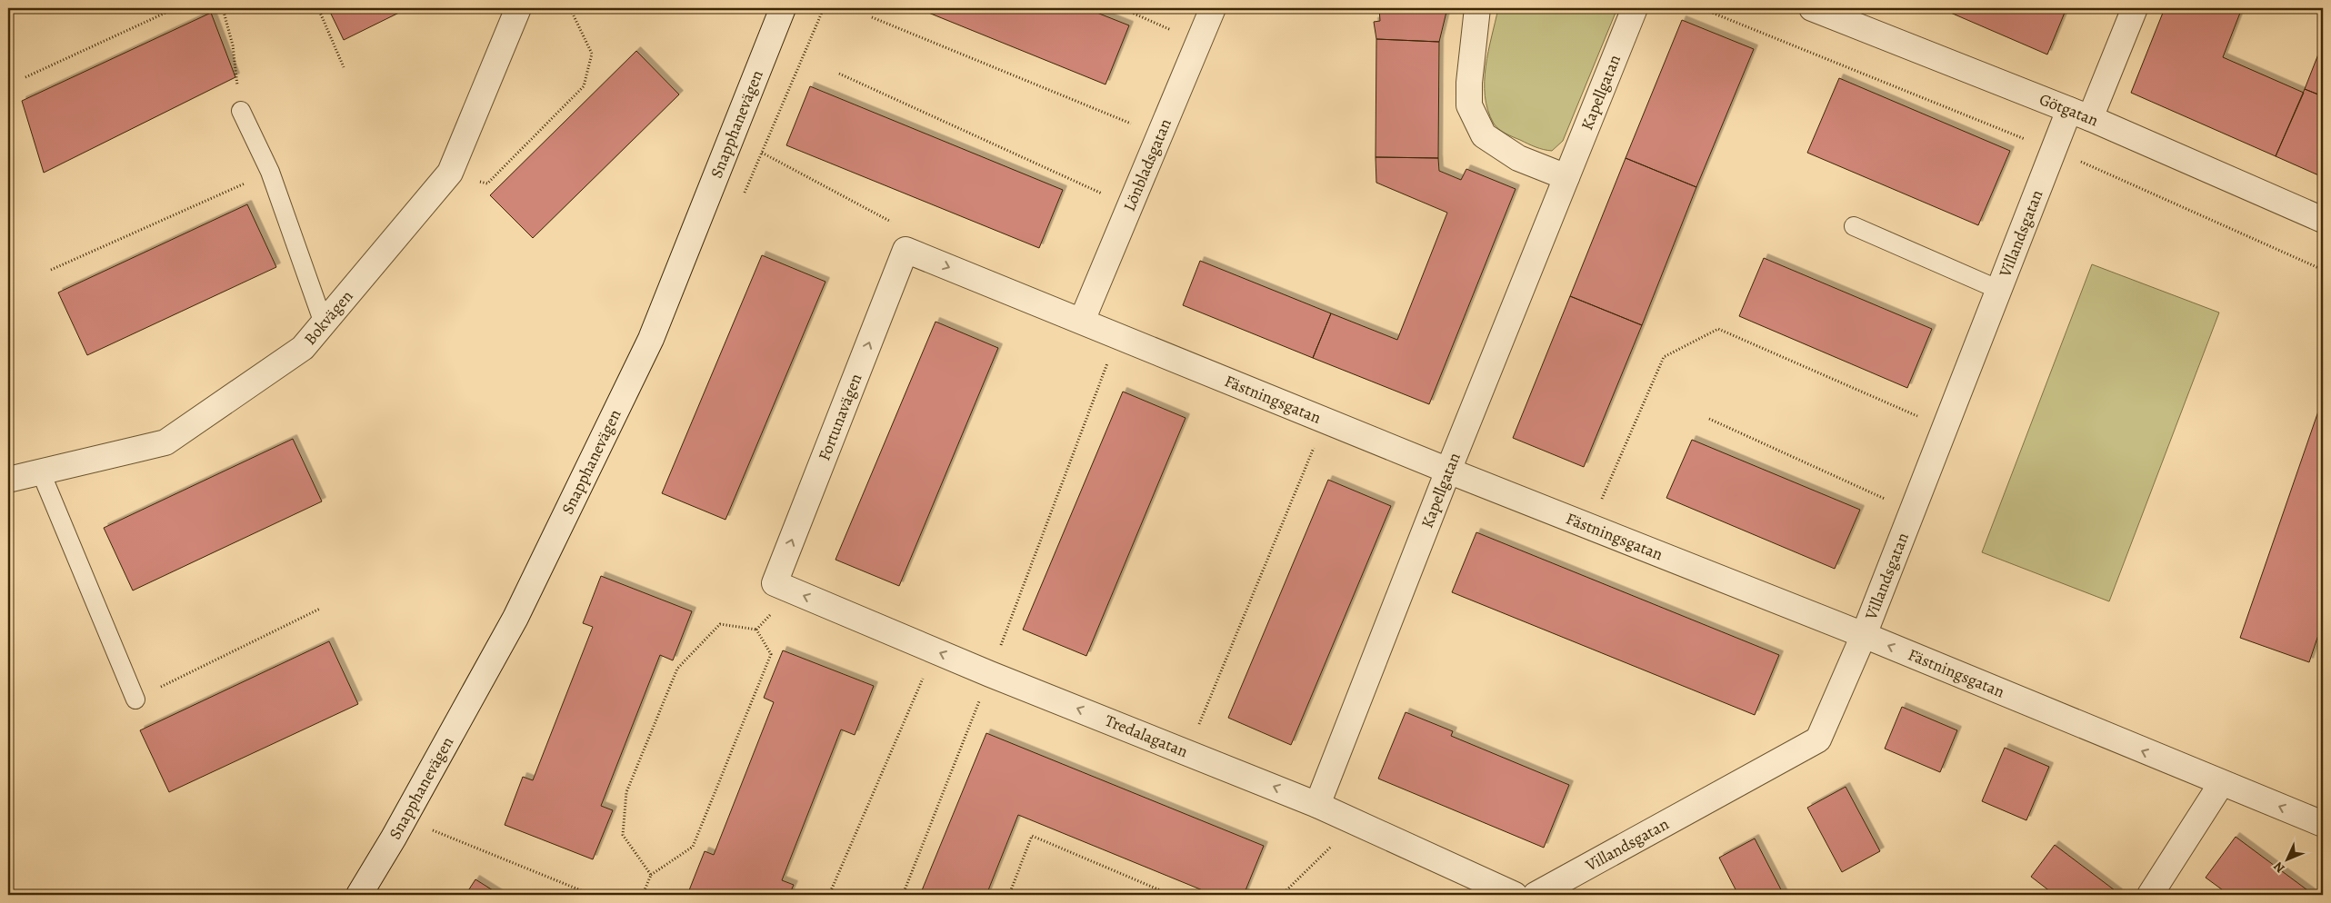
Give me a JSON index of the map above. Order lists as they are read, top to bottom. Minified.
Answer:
{"streets":{"street":["Kapellgatan","Götgatan","Snapphanevägen","Lönbladsgatan","Villandsgatan","Bokvägen","Fästningsgatan","Fortunavägen","Tredalagatan"]},"crossings":[["Kapellgatan","Fästningsgatan"],["Kapellgatan","Tredalagatan"],["Götgatan","Villandsgatan"],["Lönbladsgatan","Fästningsgatan"],["Villandsgatan","Fästningsgatan"],["Fästningsgatan","Fortunavägen"],["Fortunavägen","Tredalagatan"]],"one_way":["Fortunavägen","Tredalagatan"],"north":"bottom left"}
